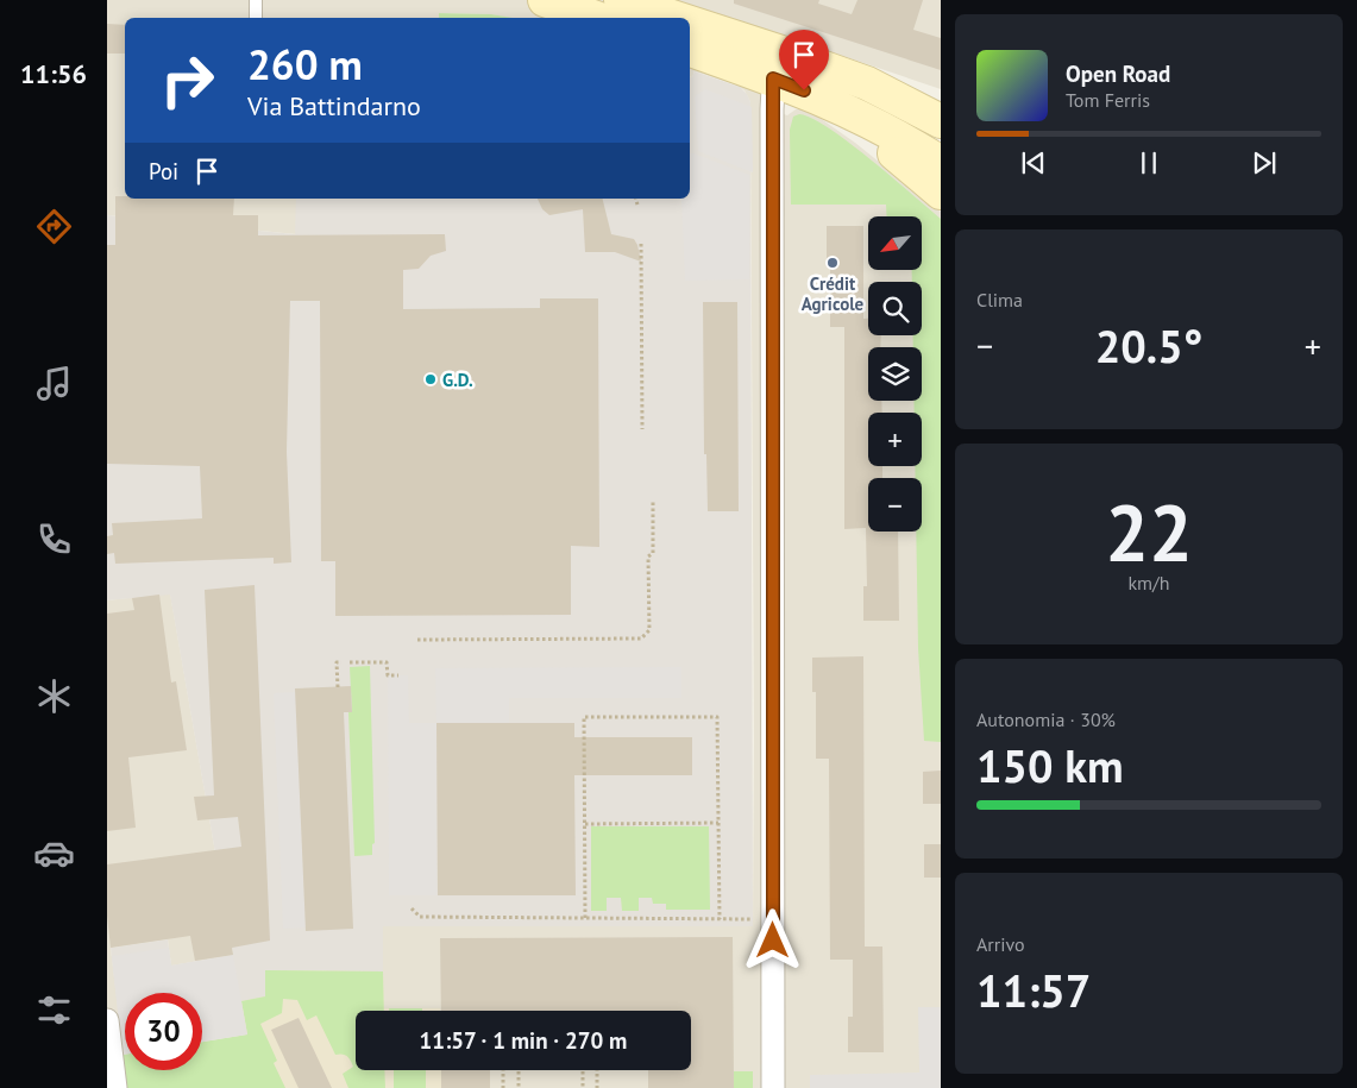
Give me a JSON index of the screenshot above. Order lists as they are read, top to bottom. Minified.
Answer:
{"places":["Crédit Agricole","G.D."],"north":"bottom left","page":{"tabs":"11:56","turn":["260 m","Via Battindarno"],"song":["Open Road","Tom Ferris"],"then":"Poi","map_buttons":["+","−"],"tile":["Clima",["22","km/h"],["Autonomia · 30%","150 km"],["Arrivo","11:57"]],"heat":["−","20.5°","+"],"limit":"30","trip":"11:57 · 1 min · 270 m"}}
